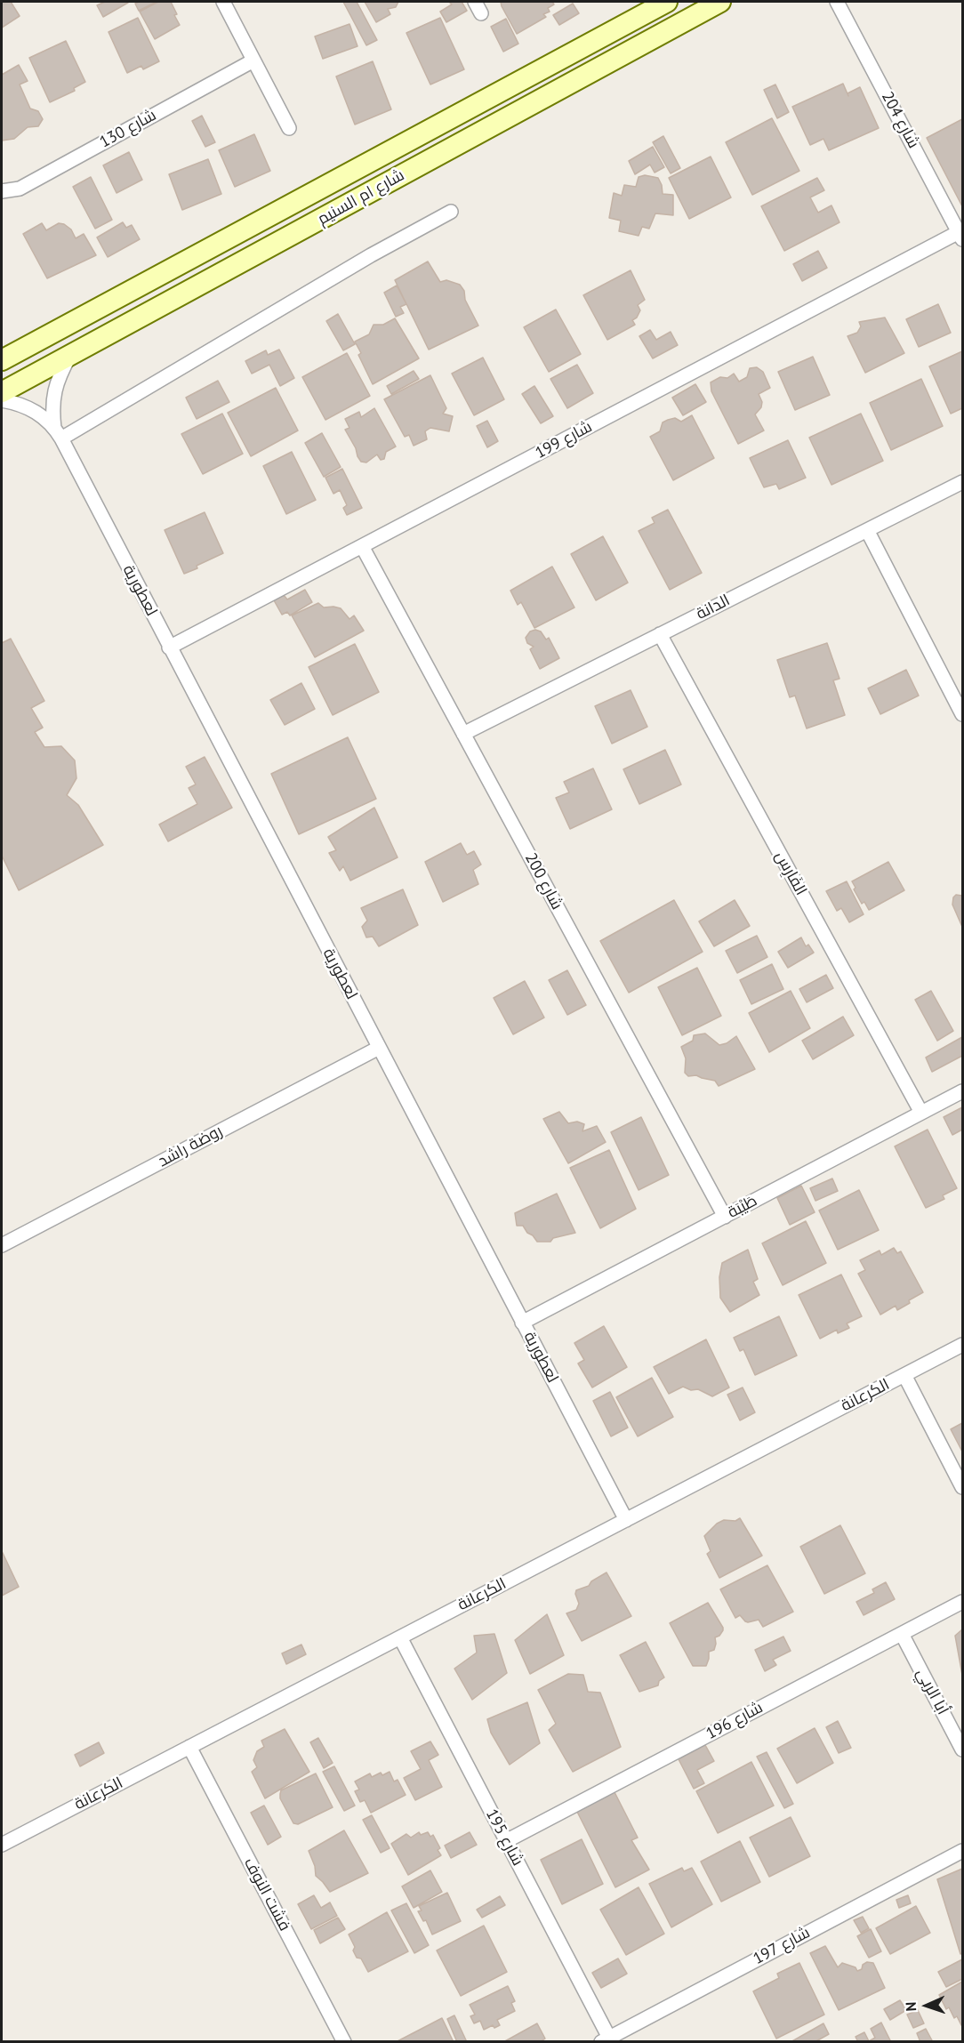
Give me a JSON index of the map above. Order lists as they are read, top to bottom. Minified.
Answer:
{"streets":{"main road":["شارع ام السنيم"],"street":["شارع 204","شارع 130","شارع 199","لعطورية","الدانة","الفَارِس","شارع 200","روضة راشد","طَيْبَة","الكرعانة","أبا الربي","شارع 196","شارع 195","فشت النوف","شارع 197"]},"crossings":[["شارع 204","شارع 199"],["شارع ام السنيم","لعطورية"],["شارع 199","لعطورية"],["شارع 199","شارع 200"],["لعطورية","روضة راشد"],["لعطورية","طَيْبَة"],["لعطورية","الكرعانة"],["الدانة","الفَارِس"],["الدانة","شارع 200"],["الفَارِس","طَيْبَة"],["شارع 200","طَيْبَة"],["الكرعانة","شارع 195"],["الكرعانة","فشت النوف"],["أبا الربي","شارع 196"],["شارع 196","شارع 195"],["شارع 195","شارع 197"]],"north":"left"}
